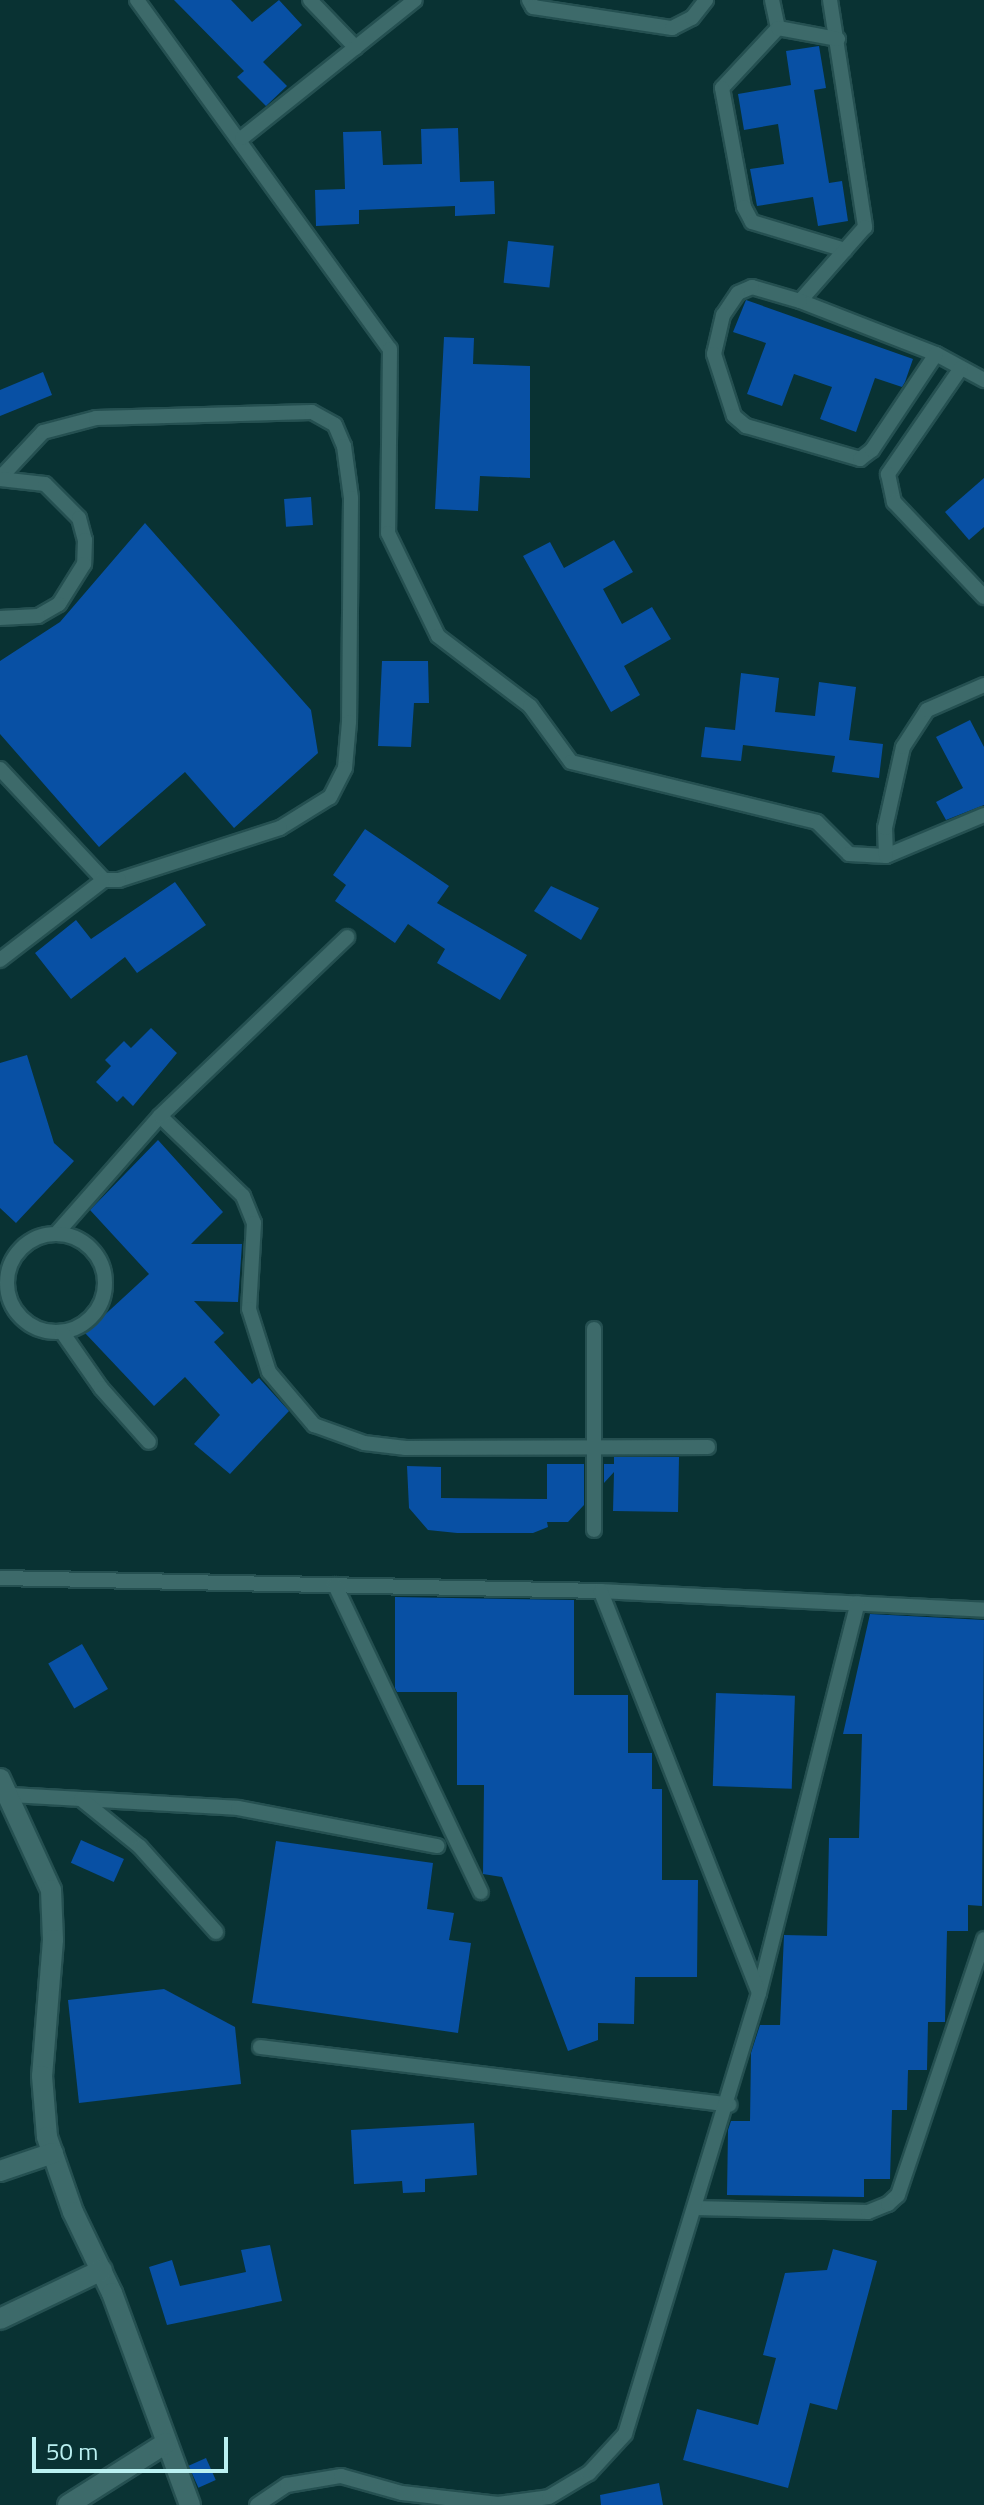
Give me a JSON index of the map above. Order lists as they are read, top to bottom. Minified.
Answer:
{"scale_bar":"50 m"}
